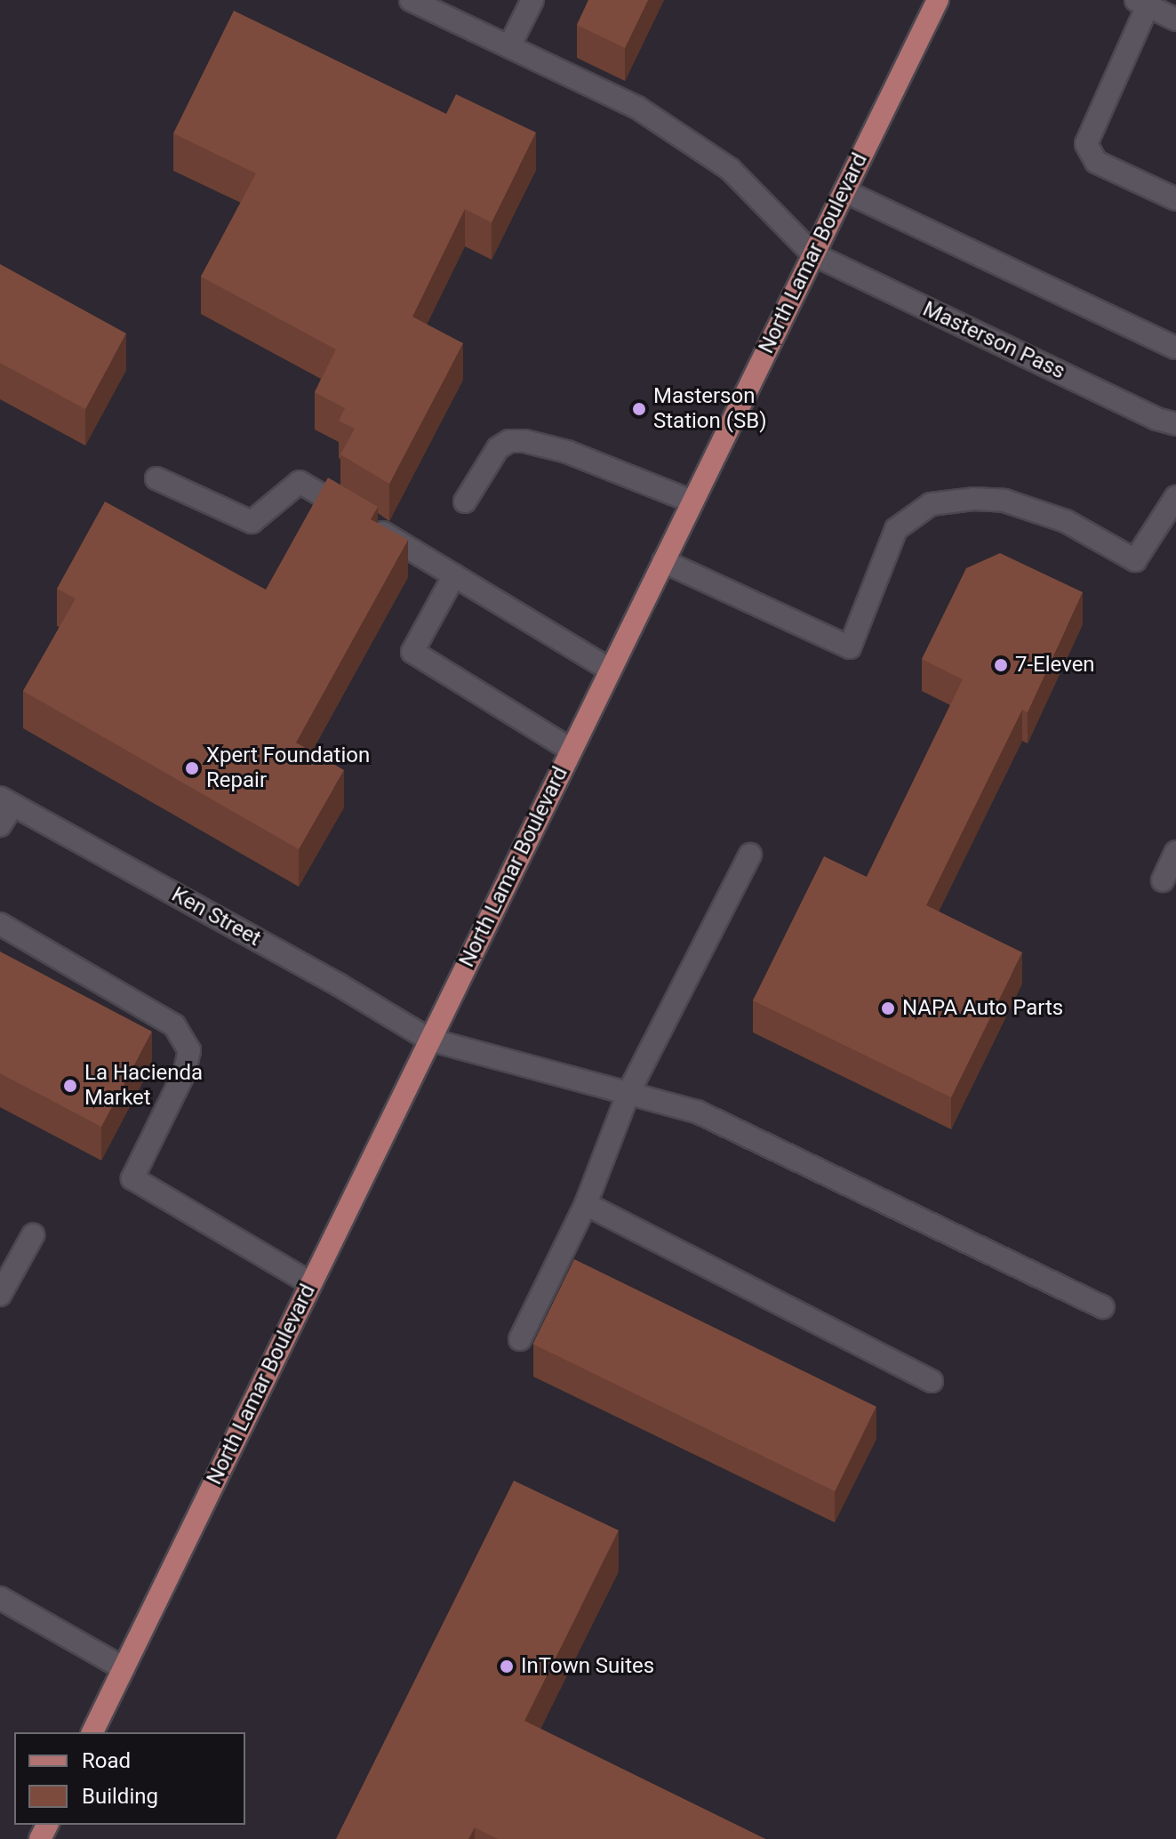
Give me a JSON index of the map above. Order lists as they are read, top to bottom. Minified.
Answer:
{"streets":{"main road":["North Lamar Boulevard"],"street":["Masterson Pass","Ken Street"]},"crossings":[["North Lamar Boulevard","Masterson Pass"],["North Lamar Boulevard","Ken Street"]],"places":["Masterson Station (SB)","7-Eleven","Xpert Foundation Repair","NAPA Auto Parts","La Hacienda Market","InTown Suites"],"legend":["Road","Building"]}
